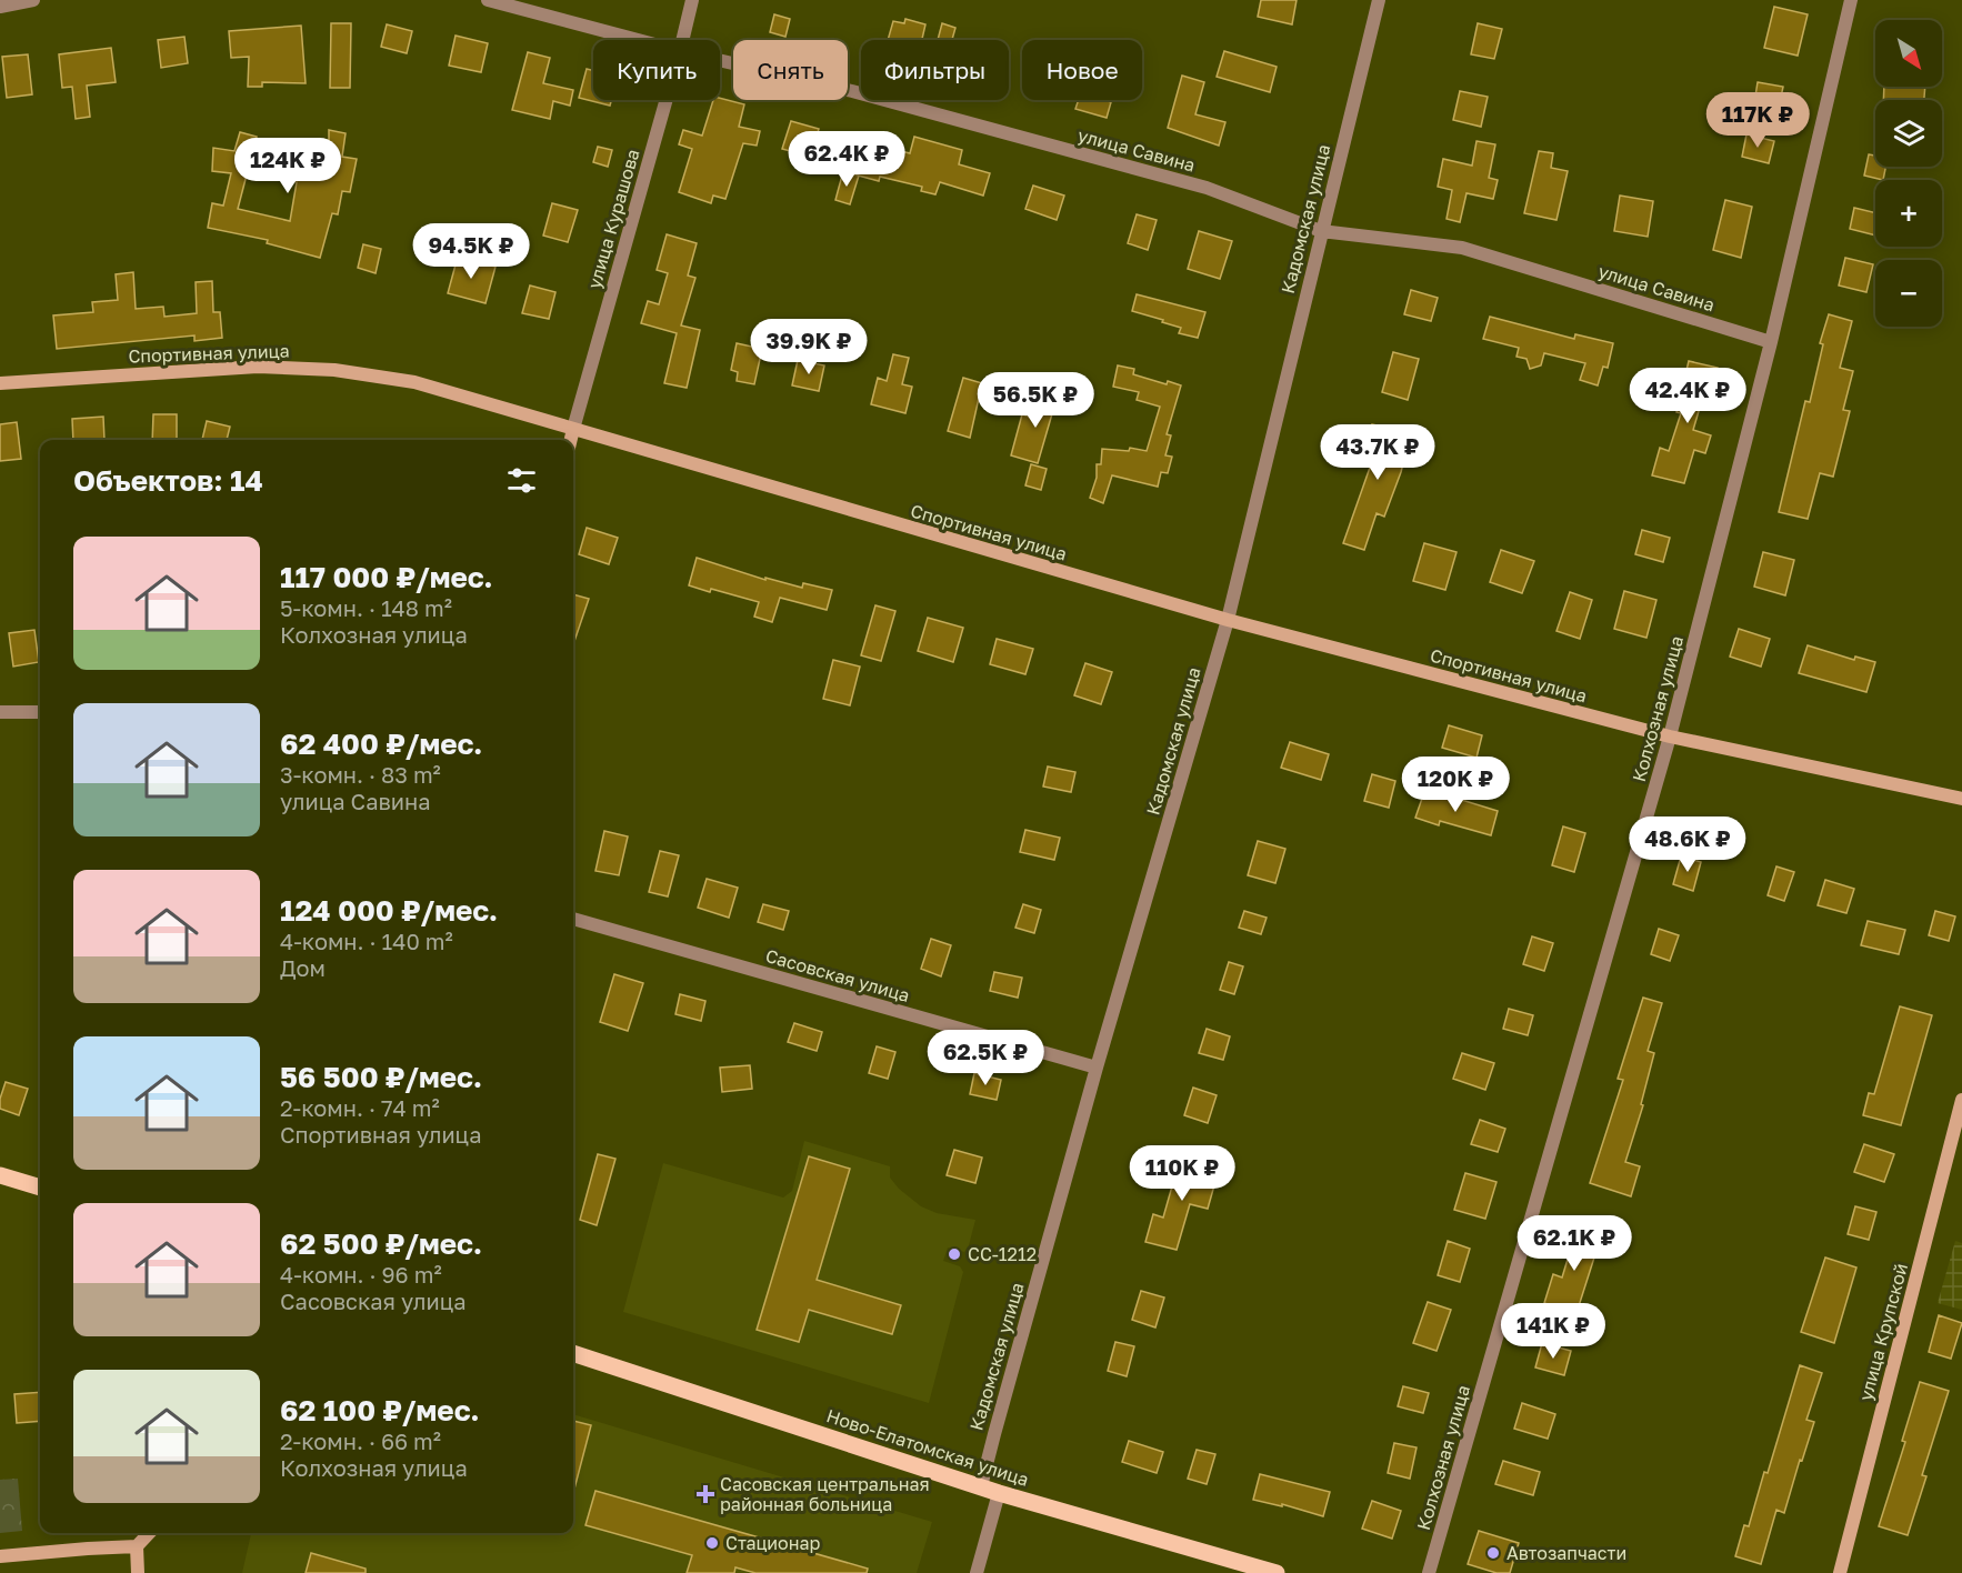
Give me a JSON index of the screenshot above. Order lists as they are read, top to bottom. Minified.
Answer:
{"streets":{"main road":["Ново-Елатомская улица"],"street":["улица Савина","улица Курашова","Кадомская улица","Спортивная улица","Колхозная улица","Сасовская улица","улица Крупской"]},"crossings":[["улица Савина","Кадомская улица"],["улица Савина","Колхозная улица"],["улица Курашова","Спортивная улица"],["Кадомская улица","Спортивная улица"],["Кадомская улица","Сасовская улица"],["Кадомская улица","Ново-Елатомская улица"],["Спортивная улица","Колхозная улица"]],"places":{"other":["СС-1212","Стационар","Автозапчасти"],"health":["Сасовская центральная районная больница"]},"north":"bottom right","page":{"map_buttons":["+","−"],"chip":["Купить","Снять","Фильтры","Новое"],"price":["117K ₽","62.4K ₽","124K ₽","94.5K ₽","39.9K ₽","42.4K ₽","56.5K ₽","43.7K ₽","120K ₽","48.6K ₽","62.5K ₽","110K ₽","62.1K ₽","141K ₽"],"heading":"Объектов: 14","list":[{"name":"117 000 ₽/мес.","note":"5-комн. · 148 m² · Колхозная улица"},{"name":"62 400 ₽/мес.","note":"3-комн. · 83 m² · улица Савина"},{"name":"124 000 ₽/мес.","note":"4-комн. · 140 m² · Дом"},{"name":"56 500 ₽/мес.","note":"2-комн. · 74 m² · Спортивная улица"},{"name":"62 500 ₽/мес.","note":"4-комн. · 96 m² · Сасовская улица"},{"name":"62 100 ₽/мес.","note":"2-комн. · 66 m² · Колхозная улица"}]}}
